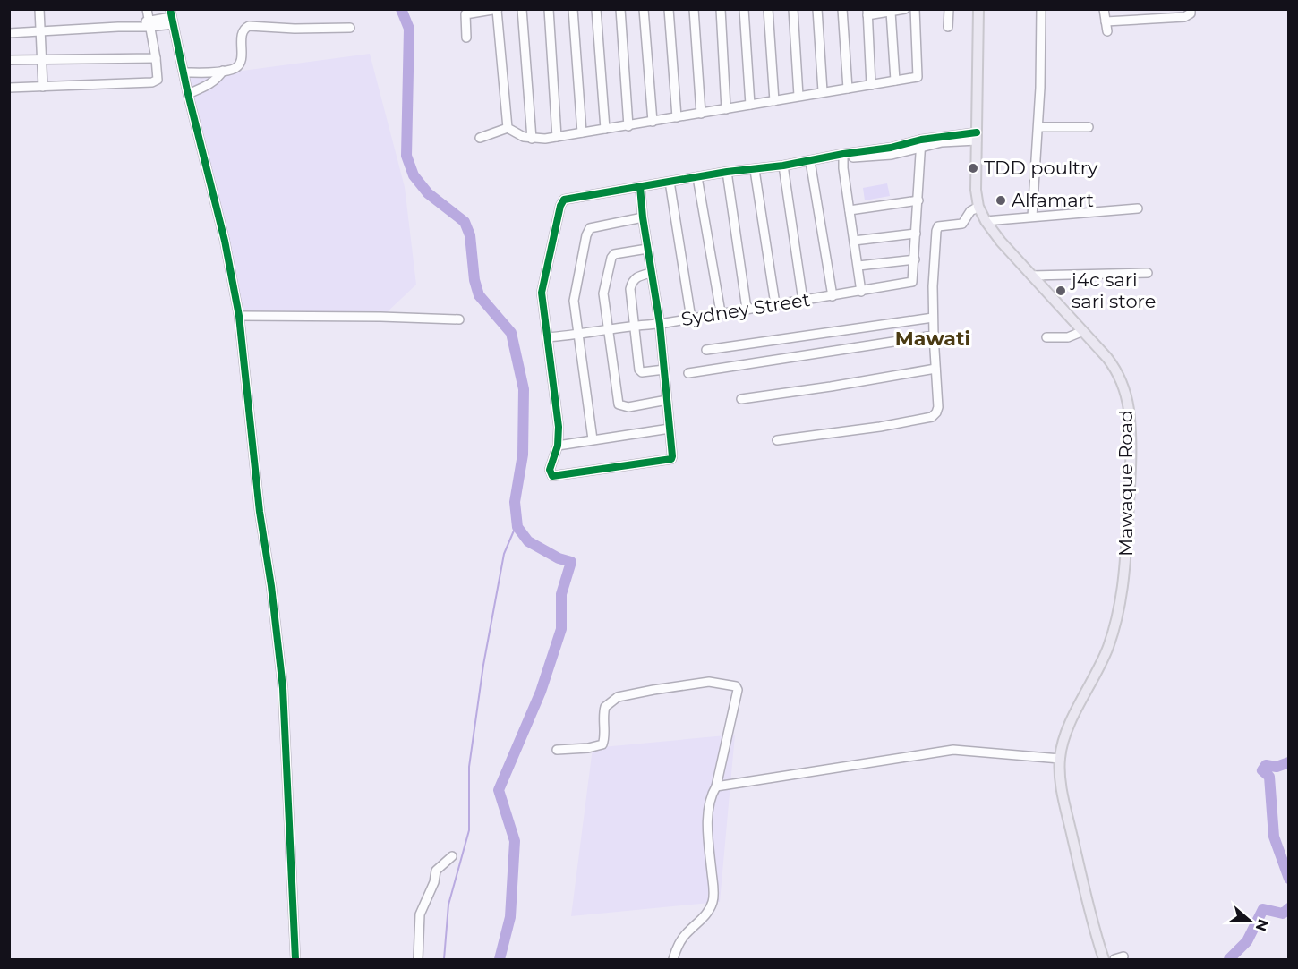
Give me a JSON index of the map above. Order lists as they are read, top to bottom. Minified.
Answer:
{"streets":{"main road":["Mawaque Road"],"street":["Sydney Street"]},"districts":["Mawati"],"places":["TDD poultry","Alfamart","j4c sari sari store"],"north":"right"}
